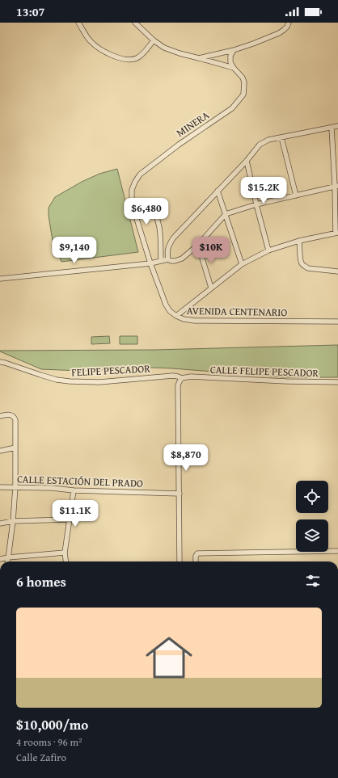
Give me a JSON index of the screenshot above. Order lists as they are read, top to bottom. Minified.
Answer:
{"streets":{"street":["MINERA","AVENIDA CENTENARIO","FELIPE PESCADOR","CALLE FELIPE PESCADOR","CALLE ESTACIÓN DEL PRADO"]},"crossings":[["MINERA","AVENIDA CENTENARIO"],["FELIPE PESCADOR","CALLE FELIPE PESCADOR"]],"page":{"status":"13:07","price":["$15.2K","$6,480","$9,140","$10K","$8,870","$11.1K"],"heading":"6 homes","list":[{"name":"$10,000/mo","note":"4 rooms · 96 m² · Calle Zafiro"}]}}
